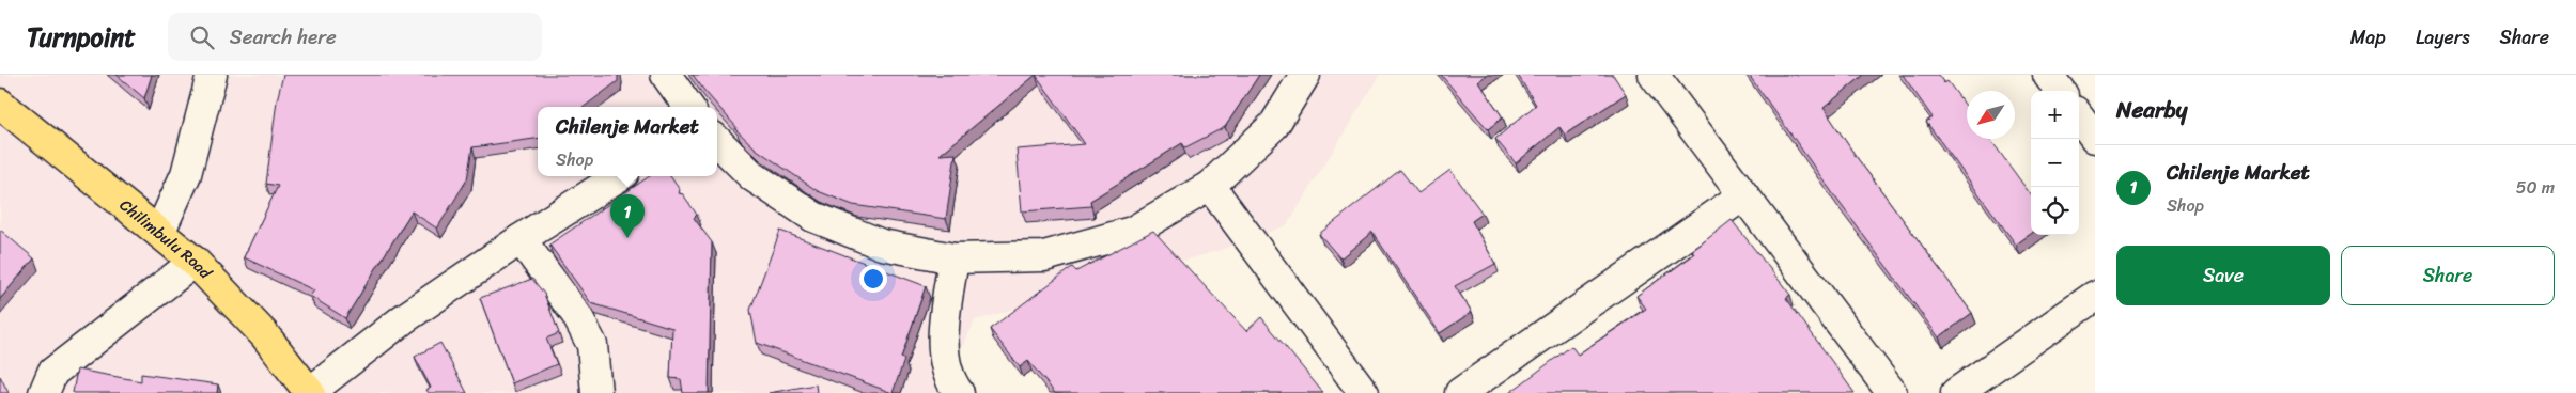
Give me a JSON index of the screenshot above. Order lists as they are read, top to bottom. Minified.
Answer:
{"streets":{"main road":["Chilimbulu Road"]},"north":"bottom left","page":{"header":"Turnpoint","search":"Search here","nav":["Map","Layers","Share"],"heading":"Nearby","map_buttons":["+","−"],"popup":["Chilenje Market","Shop"],"list":[{"mark":"1","name":"Chilenje Market","note":"Shop","value":"50 m"}],"pins":"1","buttons":["Save","Share"]}}
